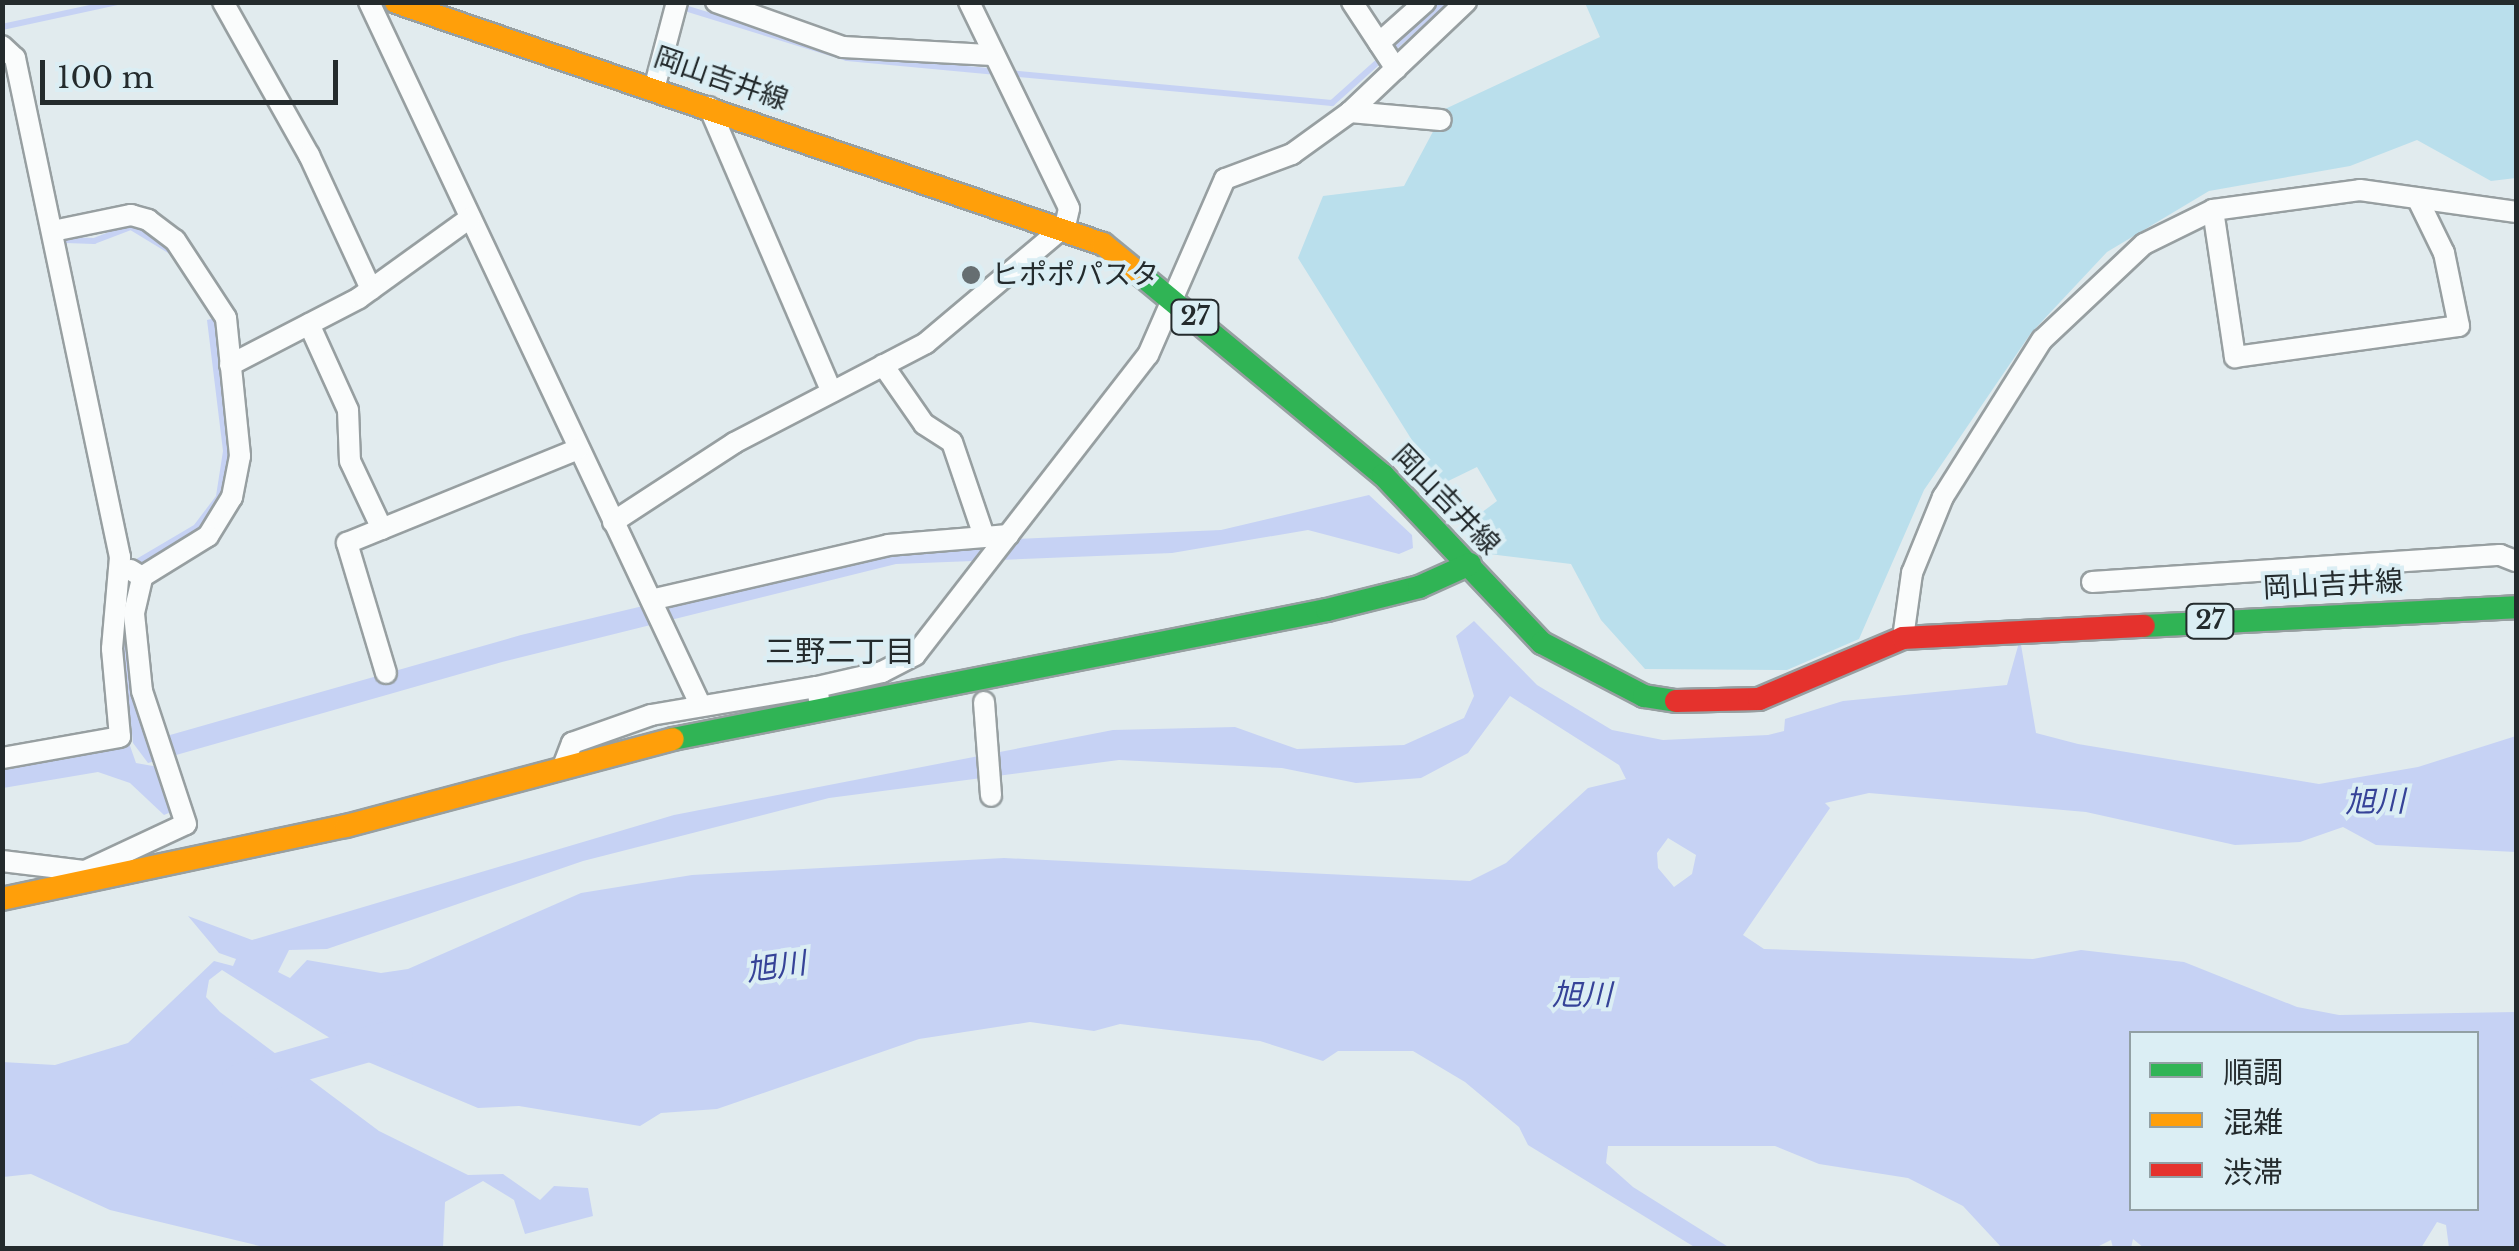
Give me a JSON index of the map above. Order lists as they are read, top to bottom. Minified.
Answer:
{"streets":{"main road":["岡山吉井線","27"]},"districts":["三野二丁目"],"water":["旭川"],"places":["ヒポポパスタ"],"legend":["順調","混雑","渋滞"],"scale_bar":"100 m"}
